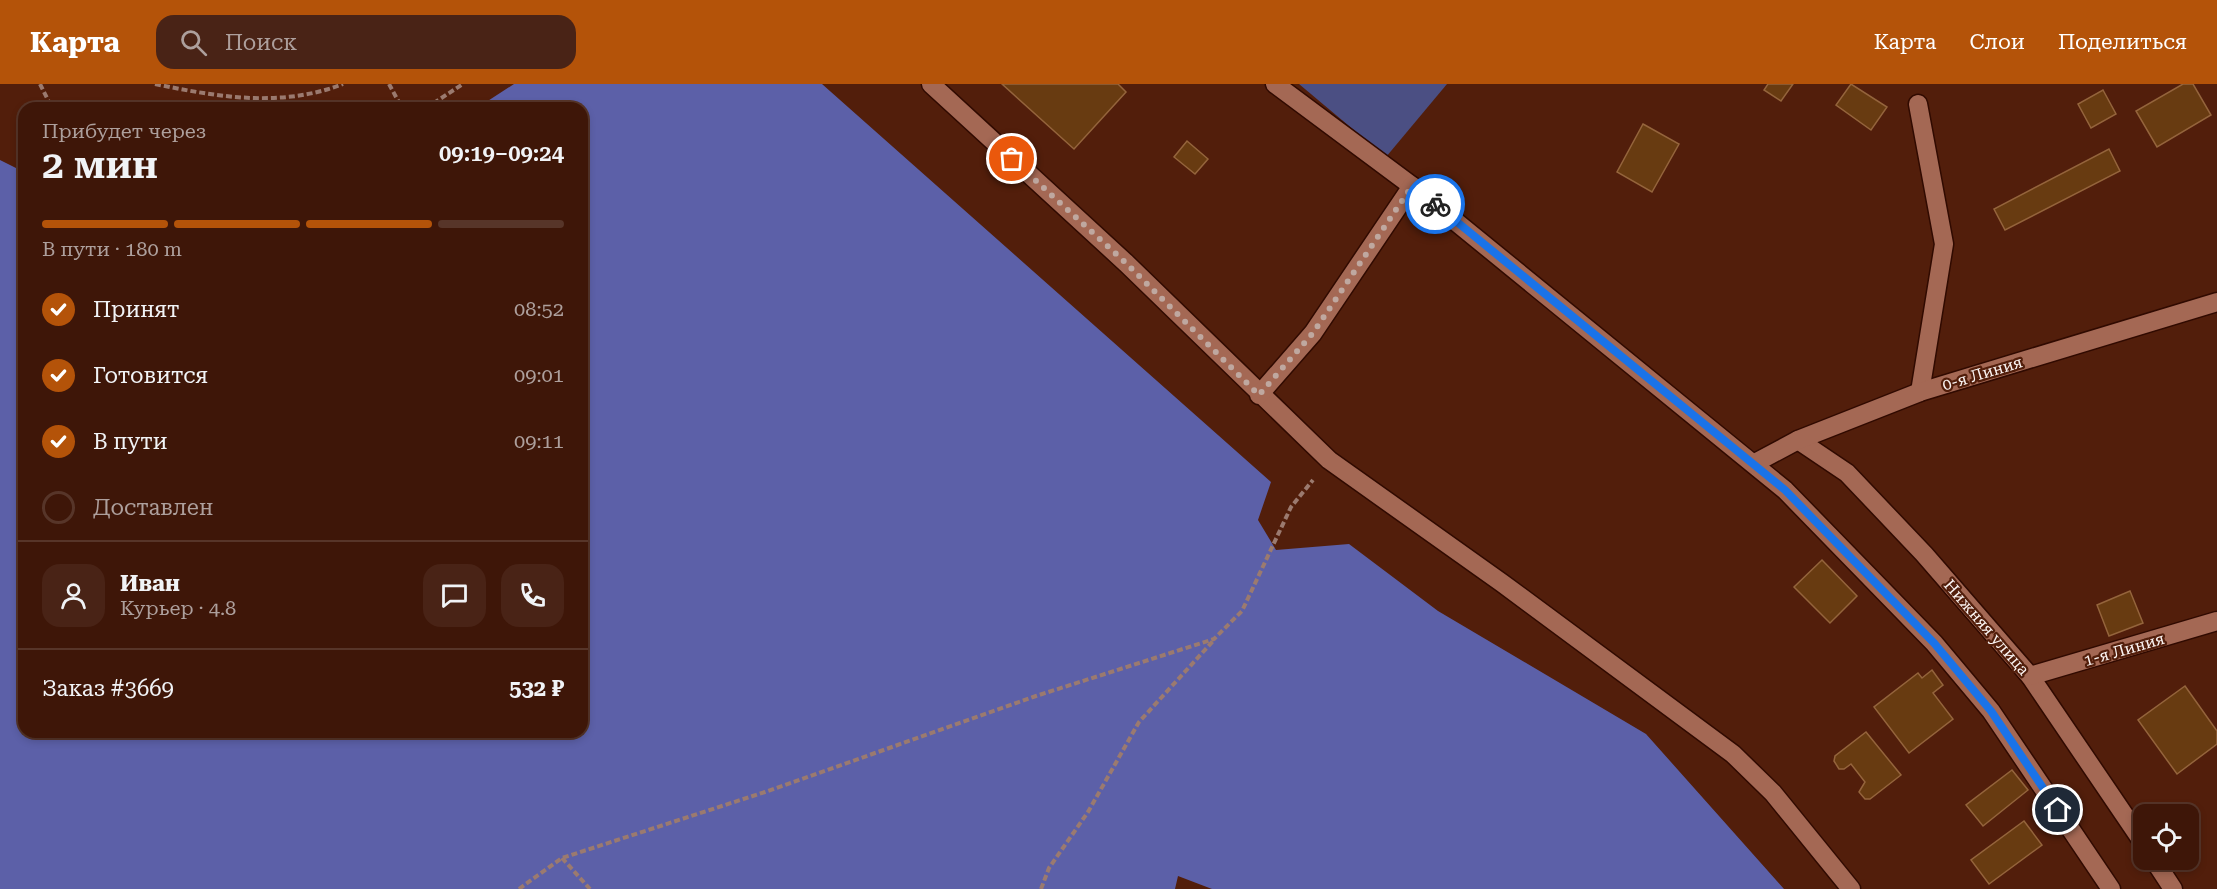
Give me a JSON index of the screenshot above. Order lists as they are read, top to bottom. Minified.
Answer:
{"streets":{"street":["0-я Линия","Нижняя улица","1-я Линия"]},"crossings":[["0-я Линия","Нижняя улица"],["Нижняя улица","1-я Линия"]],"page":{"header":"Карта","search":"Поиск","nav":["Карта","Слои","Поделиться"],"heading":["2 мин","Прибудет через","09:19–09:24"],"panel":["Иван","Курьер · 4.8","Заказ #3669","532 ₽"],"bar":"В пути · 180 m","list":[["Принят","08:52"],["Готовится","09:01"],["В пути","09:11"],"Доставлен"]}}
